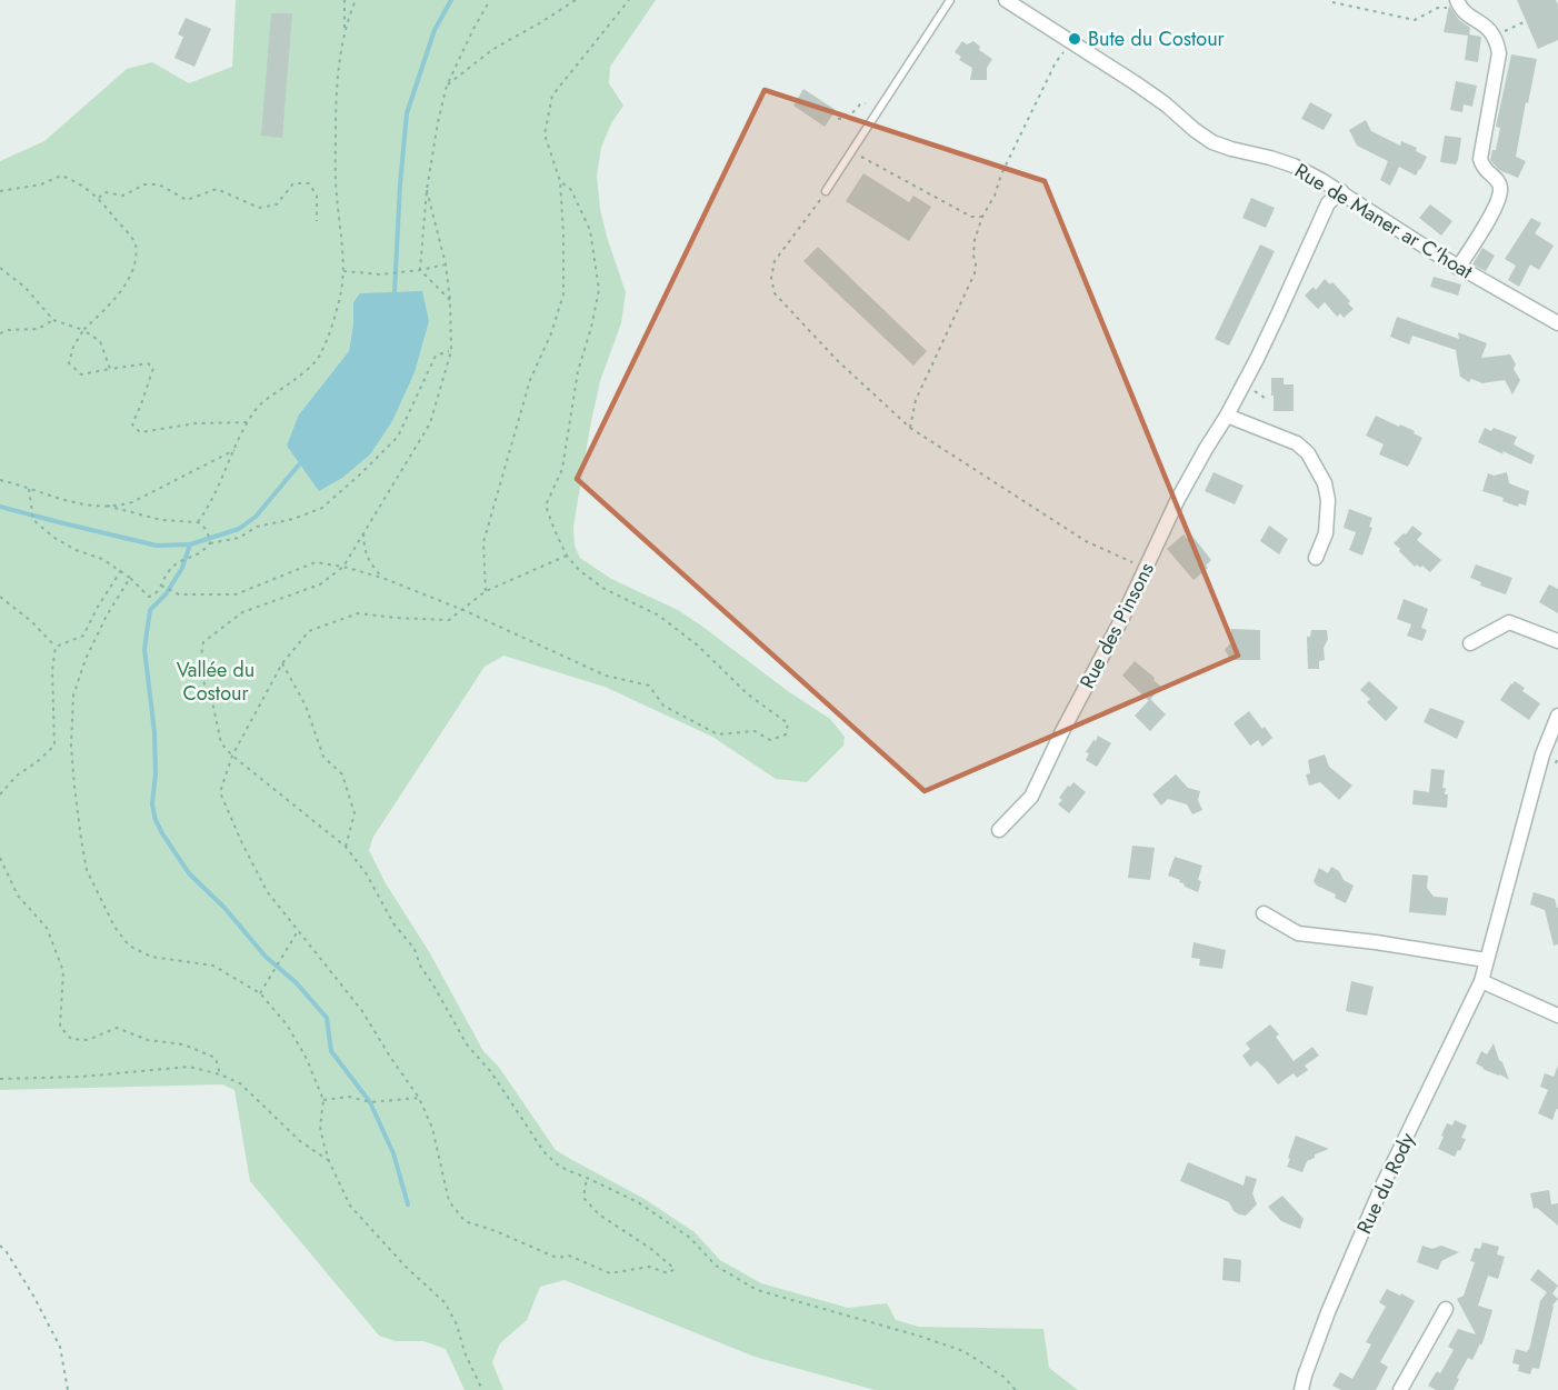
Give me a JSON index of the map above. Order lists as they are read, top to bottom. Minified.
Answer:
{"streets":{"street":["Rue de Maner ar C'hoat","Rue des Pinsons","Rue du Rody"]},"crossings":[["Rue de Maner ar C'hoat","Rue des Pinsons"]],"parks":["Vallée du Costour"],"places":["Bute du Costour"]}
